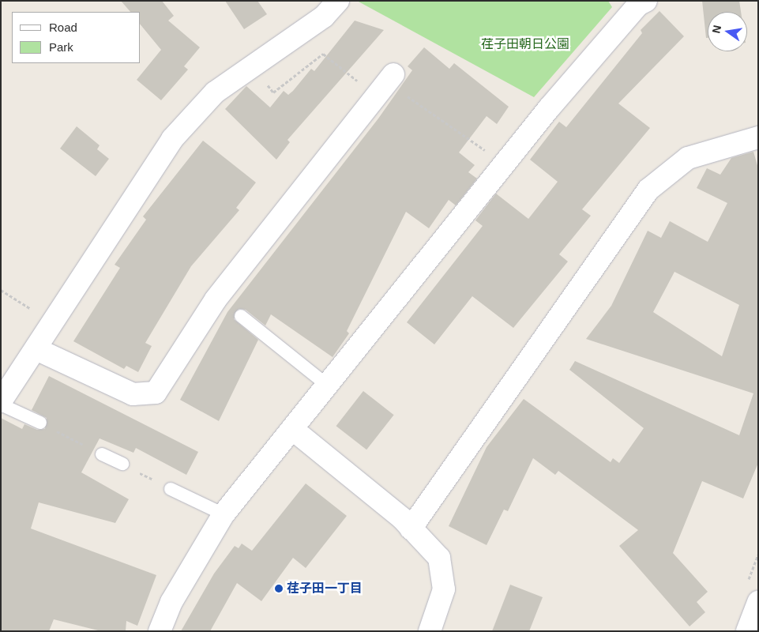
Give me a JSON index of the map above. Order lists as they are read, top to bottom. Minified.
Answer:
{"parks":["荏子田朝日公園"],"places":["荏子田一丁目"],"legend":["Road","Park"],"north":"left"}
